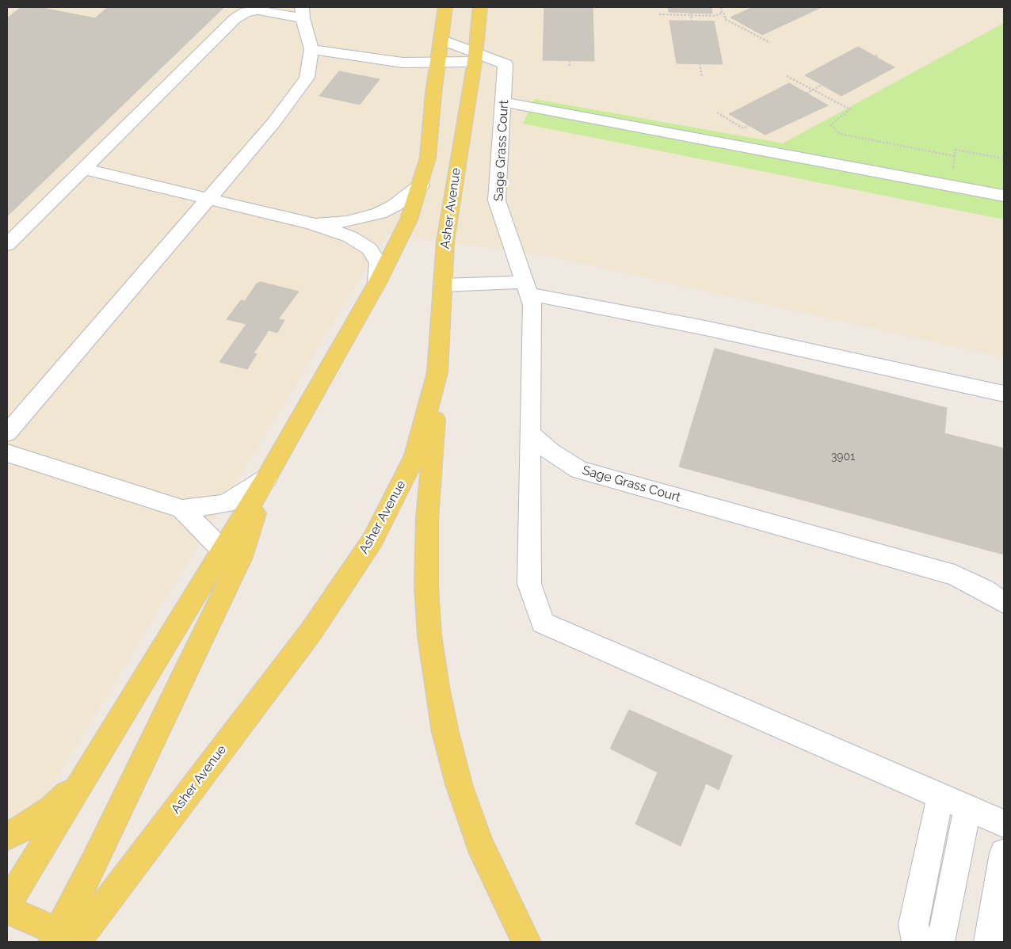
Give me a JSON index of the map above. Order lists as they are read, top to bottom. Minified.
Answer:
{"streets":{"main road":["Asher Avenue"],"lane":["Sage Grass Court"]},"crossings":[["Sage Grass Court","Asher Avenue"]],"house_numbers":["3901"]}
